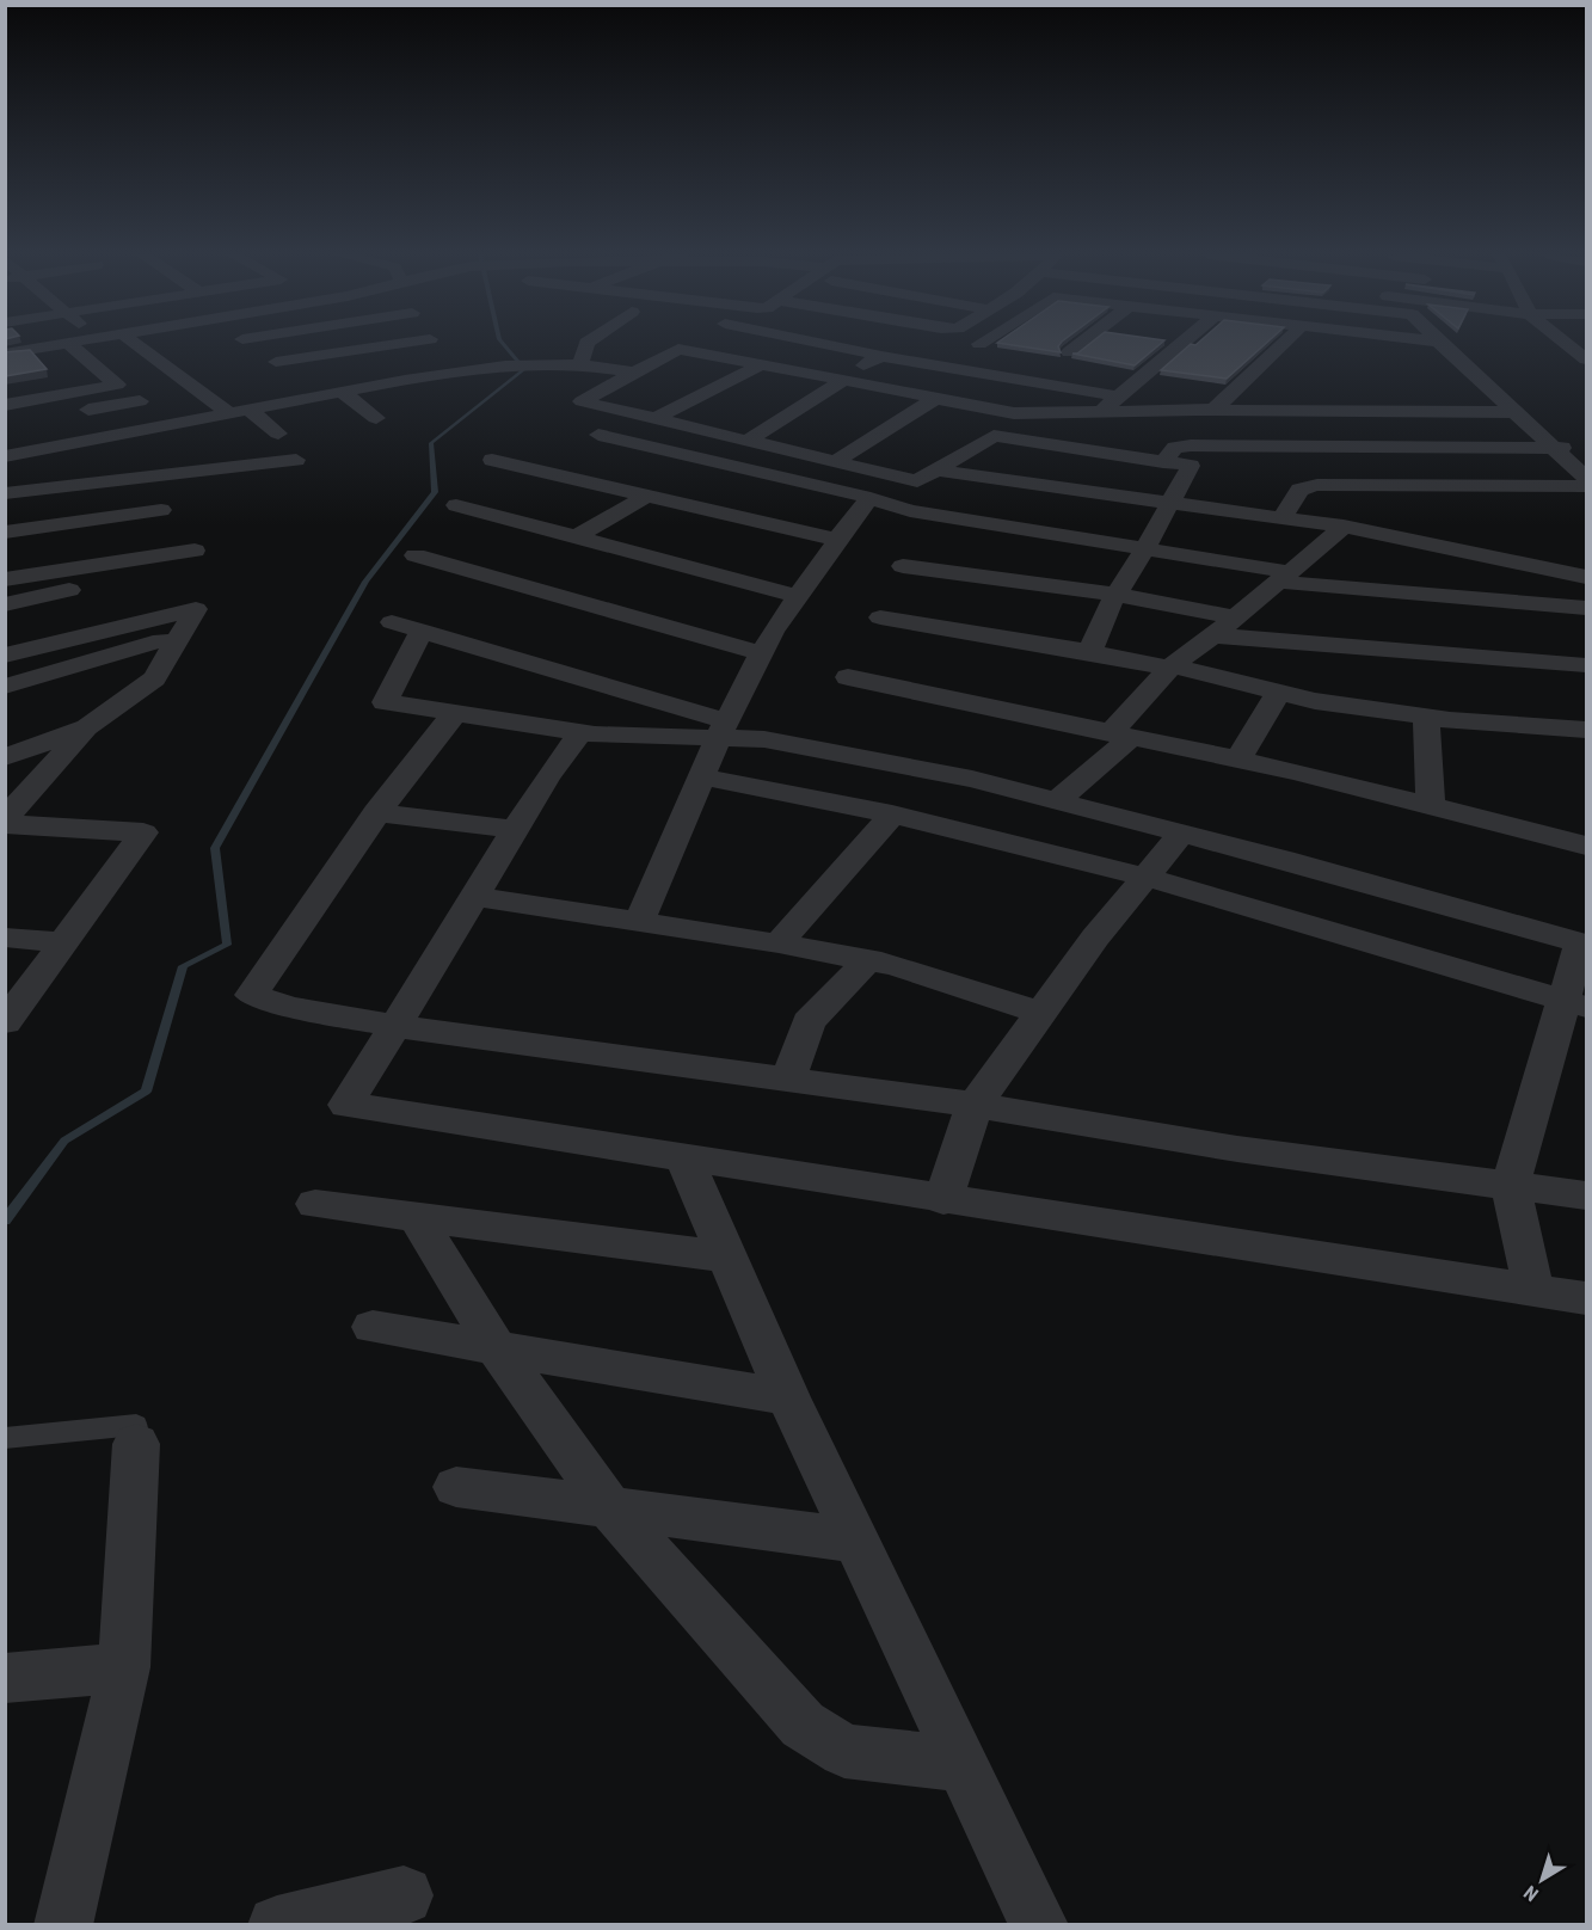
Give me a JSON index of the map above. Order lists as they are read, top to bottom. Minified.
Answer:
{"north":"bottom left"}
